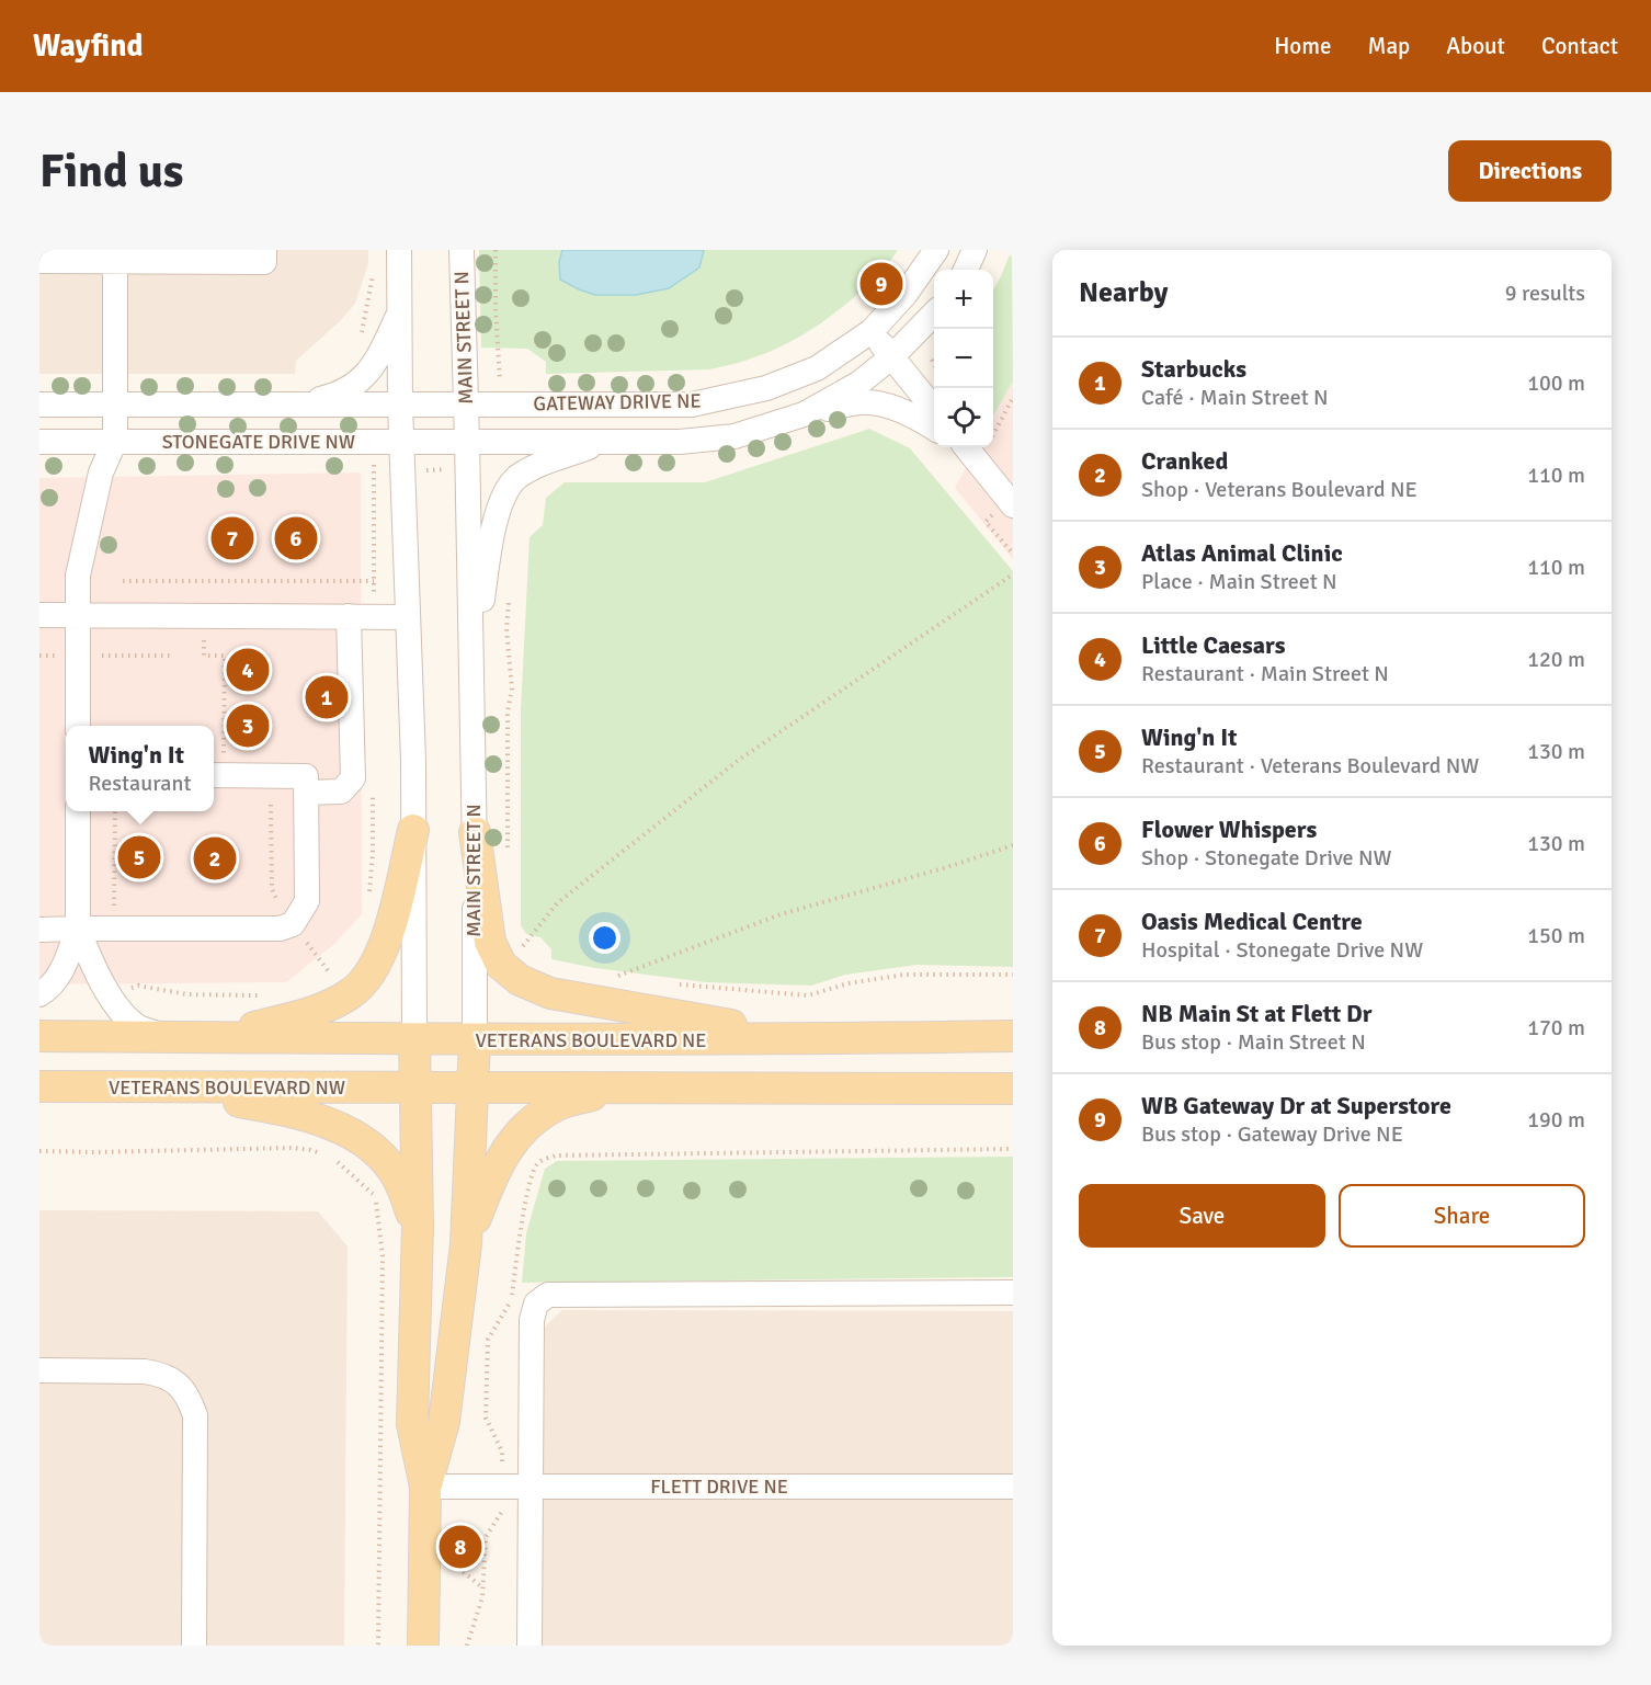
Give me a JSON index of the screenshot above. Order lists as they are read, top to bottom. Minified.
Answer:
{"streets":{"main road":["MAIN STREET N","VETERANS BOULEVARD NE","VETERANS BOULEVARD NW"],"street":["GATEWAY DRIVE NE","STONEGATE DRIVE NW","FLETT DRIVE NE"]},"crossings":[["MAIN STREET N","GATEWAY DRIVE NE"],["MAIN STREET N","STONEGATE DRIVE NW"],["MAIN STREET N","VETERANS BOULEVARD NE"],["MAIN STREET N","VETERANS BOULEVARD NW"],["MAIN STREET N","FLETT DRIVE NE"],["GATEWAY DRIVE NE","STONEGATE DRIVE NW"]],"page":{"header":"Wayfind","nav":["Home","Map","About","Contact"],"buttons":["Directions",["Save","Share"]],"title":"Find us","heading":["Nearby","9 results"],"pins":["9","6","7","4","1","3","5","2","8"],"map_buttons":["+","−"],"list":[{"mark":"1","name":"Starbucks","note":"Café · Main Street N","value":"100 m"},{"mark":"2","name":"Cranked","note":"Shop · Veterans Boulevard NE","value":"110 m"},{"mark":"3","name":"Atlas Animal Clinic","note":"Place · Main Street N","value":"110 m"},{"mark":"4","name":"Little Caesars","note":"Restaurant · Main Street N","value":"120 m"},{"mark":"5","name":"Wing'n It","note":"Restaurant · Veterans Boulevard NW","value":"130 m"},{"mark":"6","name":"Flower Whispers","note":"Shop · Stonegate Drive NW","value":"130 m"},{"mark":"7","name":"Oasis Medical Centre","note":"Hospital · Stonegate Drive NW","value":"150 m"},{"mark":"8","name":"NB Main St at Flett Dr","note":"Bus stop · Main Street N","value":"170 m"},{"mark":"9","name":"WB Gateway Dr at Superstore","note":"Bus stop · Gateway Drive NE","value":"190 m"}],"popup":["Wing'n It","Restaurant"]}}
